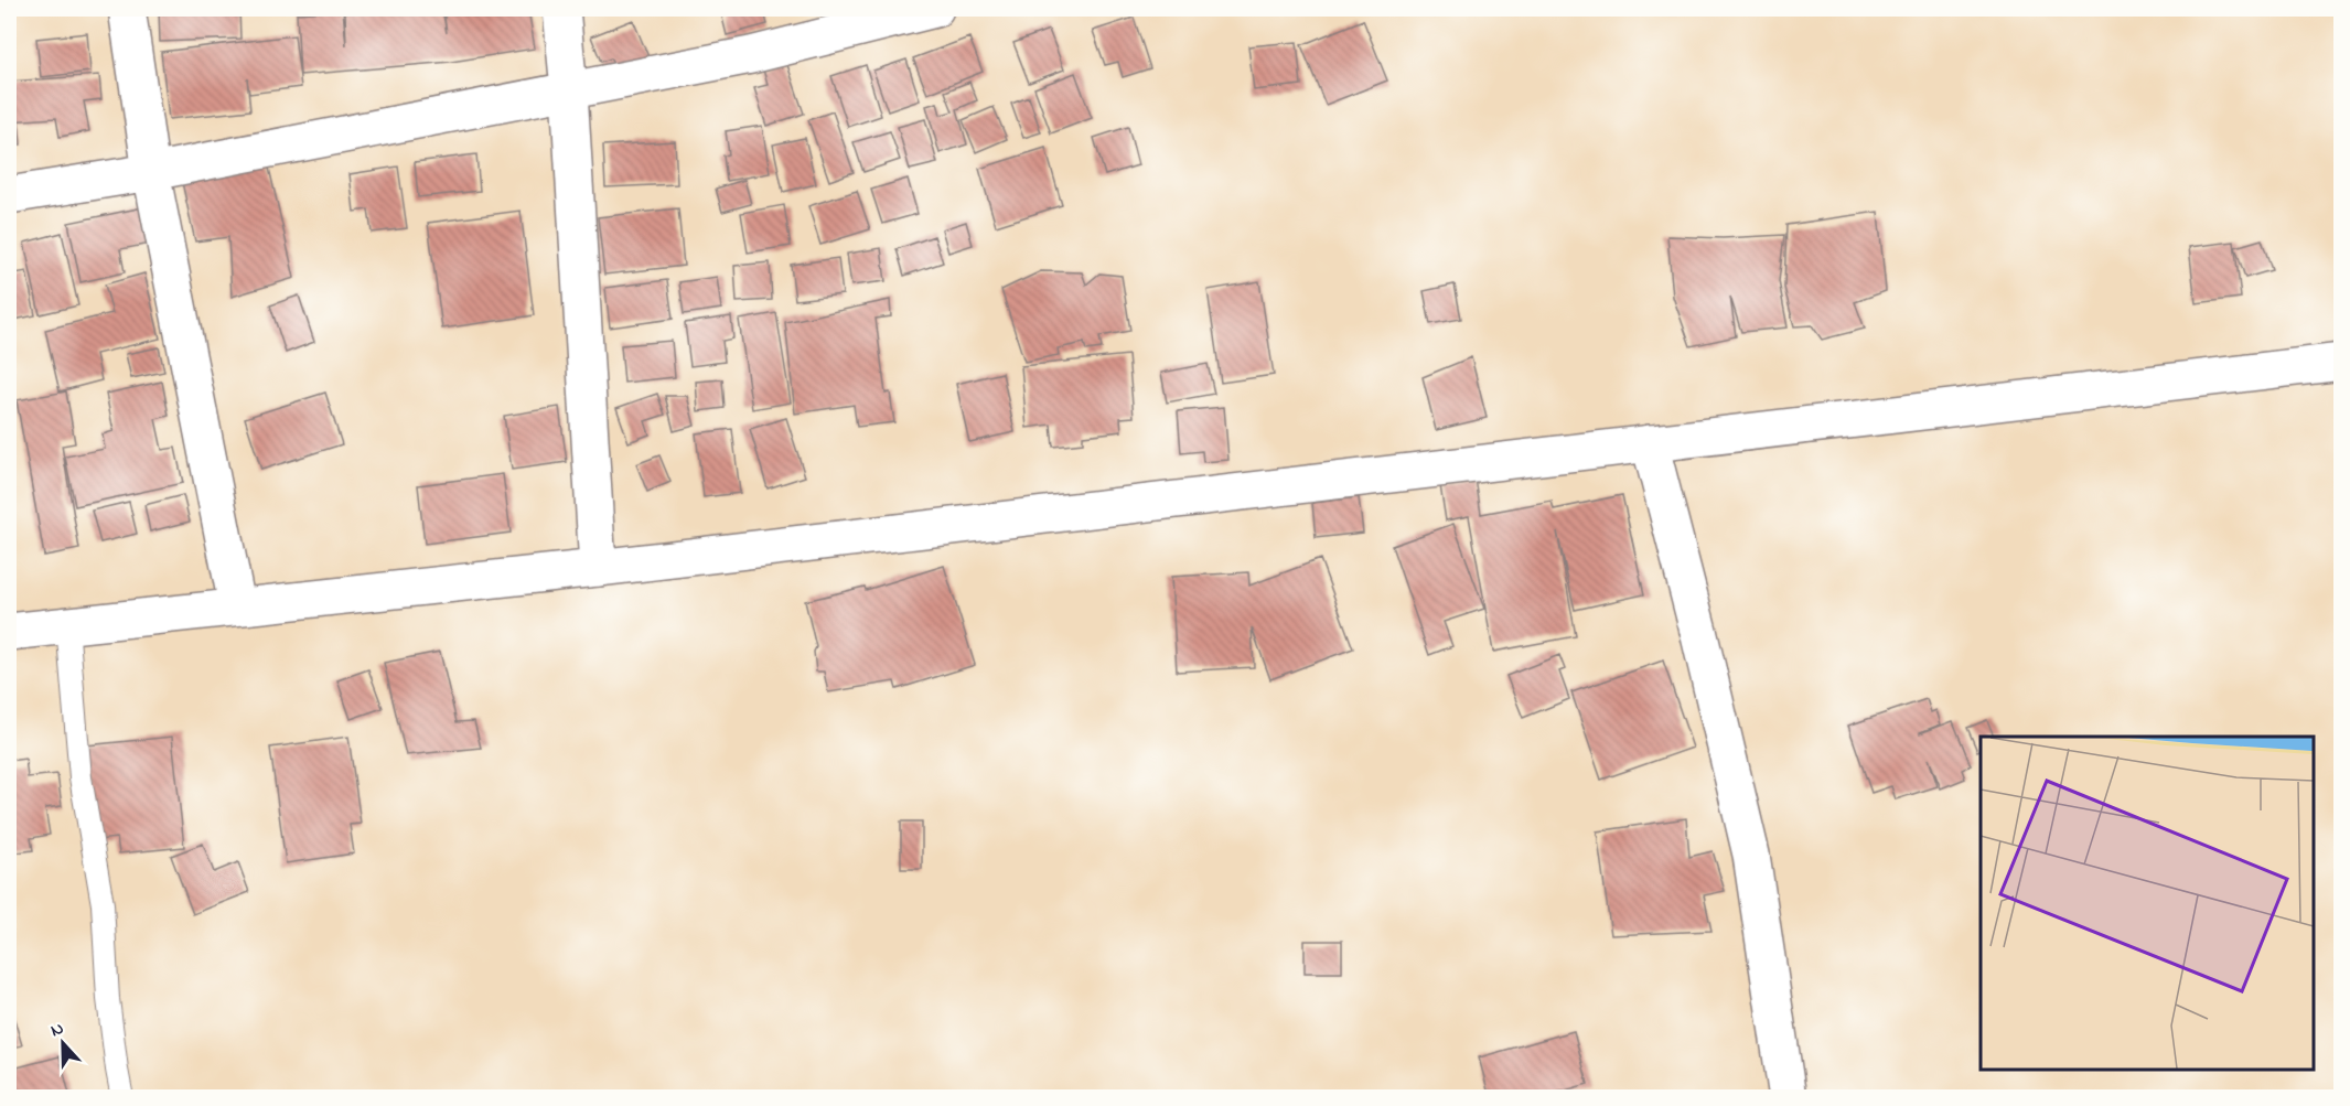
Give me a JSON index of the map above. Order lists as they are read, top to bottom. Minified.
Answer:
{"north":"top"}
